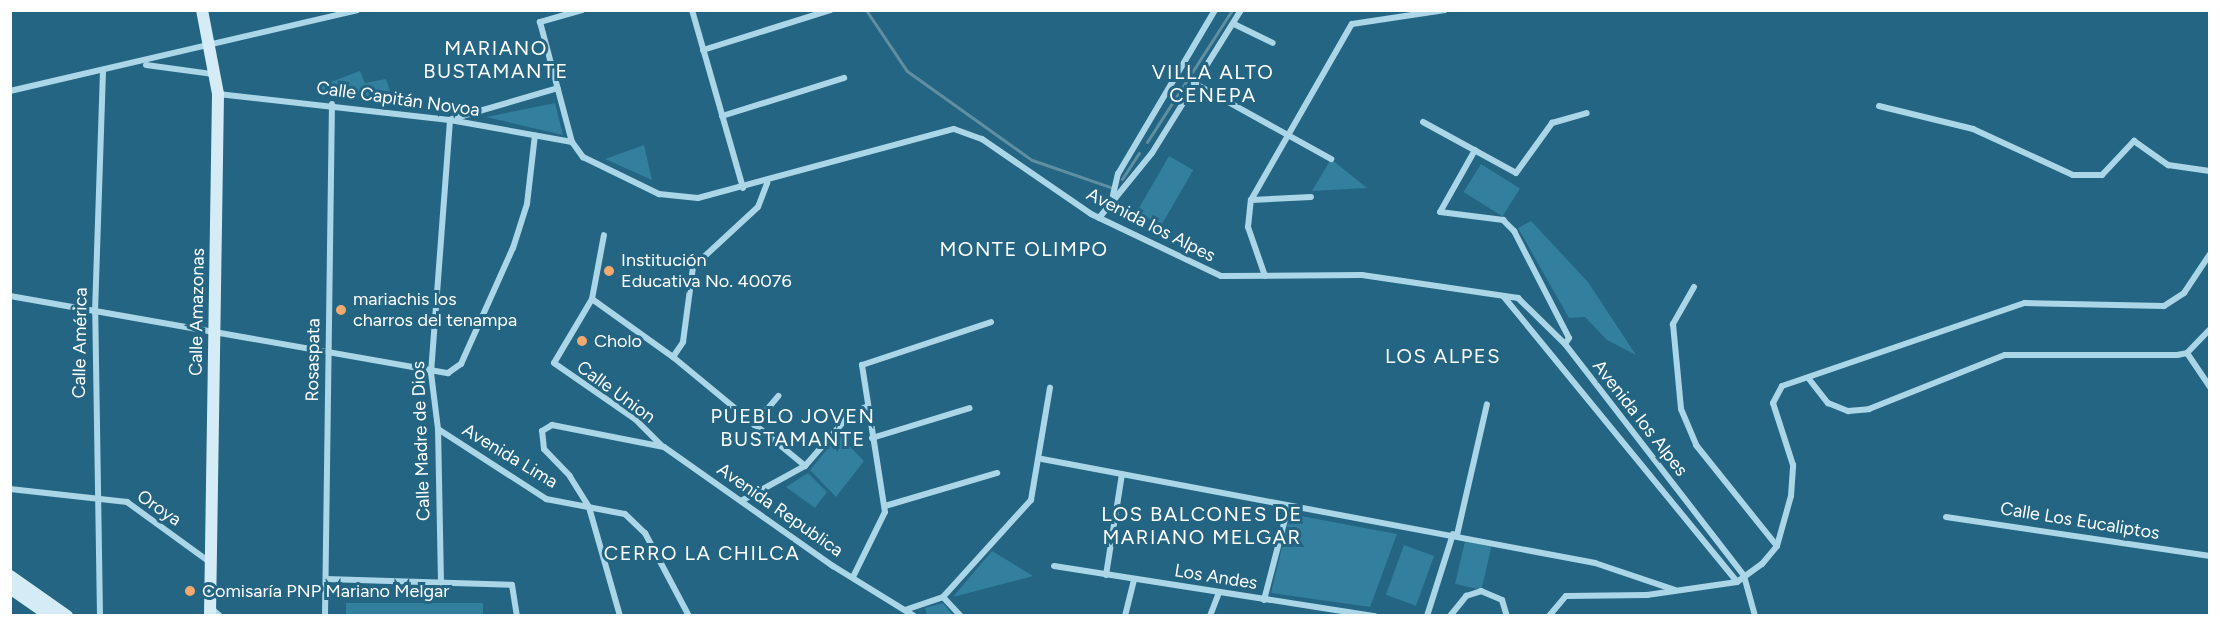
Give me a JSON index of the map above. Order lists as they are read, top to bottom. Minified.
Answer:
{"streets":{"street":["Calle Capitán Novoa","Avenida los Alpes","Calle Amazonas","Calle América","Rosaspata","Calle Union","Calle Madre de Dios","Avenida Lima","Oroya","Avenida Republica","Calle Los Eucaliptos","Los Andes"]},"crossings":[["Calle Capitán Novoa","Avenida los Alpes"],["Calle Capitán Novoa","Calle Amazonas"],["Calle Capitán Novoa","Rosaspata"],["Calle Capitán Novoa","Calle Madre de Dios"],["Calle Amazonas","Oroya"],["Calle América","Oroya"],["Calle Union","Avenida Republica"],["Calle Madre de Dios","Avenida Lima"],["Avenida Lima","Avenida Republica"]],"districts":["MARIANO BUSTAMANTE","VILLA ALTO CENEPA","MONTE OLIMPO","LOS ALPES","PUEBLO JOVEN BUSTAMANTE","LOS BALCONES DE MARIANO MELGAR","CERRO LA CHILCA"],"places":["Institución Educativa No. 40076","mariachis los charros del tenampa","Cholo","Comisaría PNP Mariano Melgar"]}
